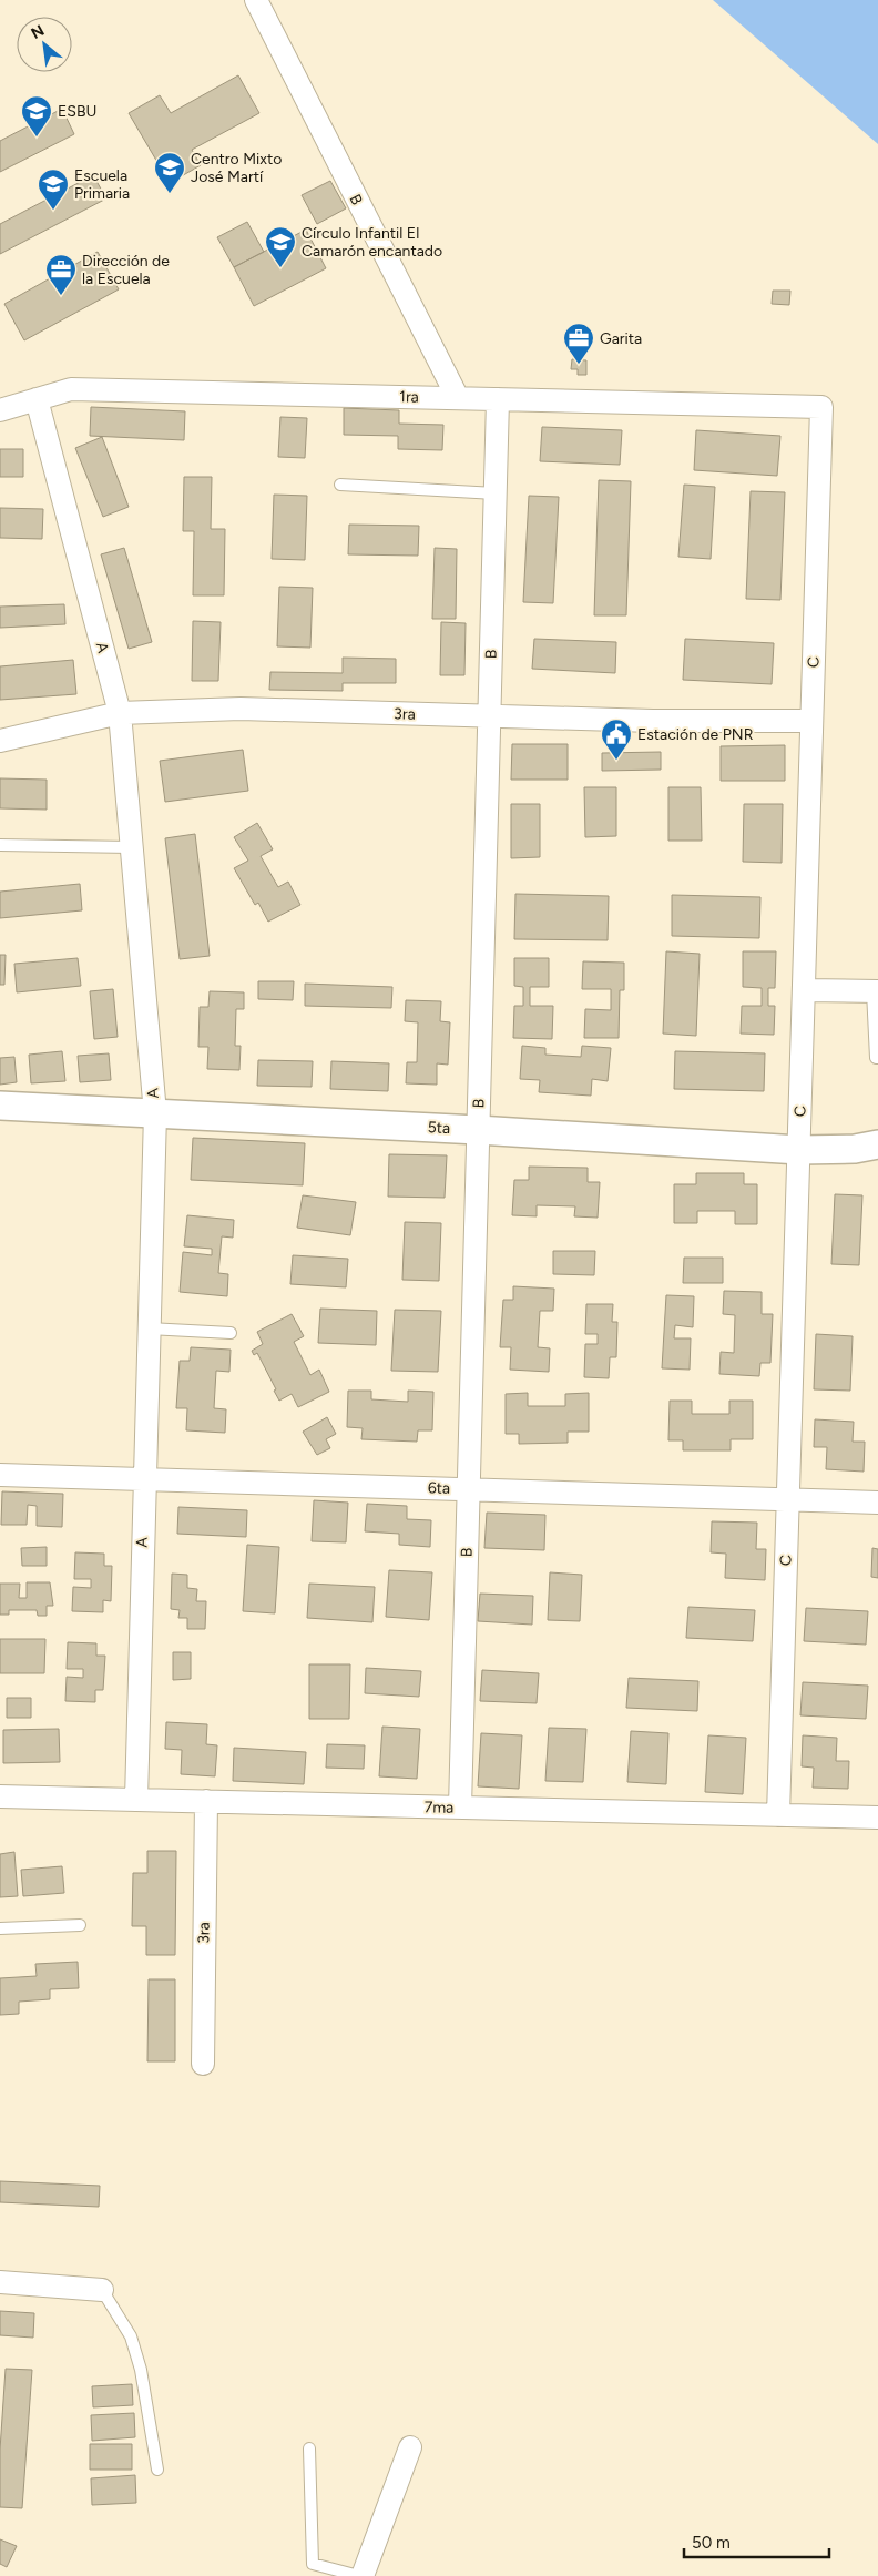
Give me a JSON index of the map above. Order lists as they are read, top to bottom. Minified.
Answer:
{"streets":{"street":["B","1ra","A","C","3ra","5ta","6ta","7ma"]},"crossings":[["B","1ra"],["B","3ra"],["B","5ta"],["B","6ta"],["B","7ma"],["1ra","A"],["1ra","C"],["A","3ra"],["A","5ta"],["A","6ta"],["A","7ma"],["C","3ra"],["C","5ta"],["C","6ta"],["C","7ma"],["3ra","7ma"]],"places":{"school or university":["ESBU","Centro Mixto José Martí","Escuela Primaria","Círculo Infantil El Camarón encantado"],"office":["Dirección de la Escuela","Garita"],"public building":["Estación de PNR"]},"scale_bar":"50 m","north":"top left"}
